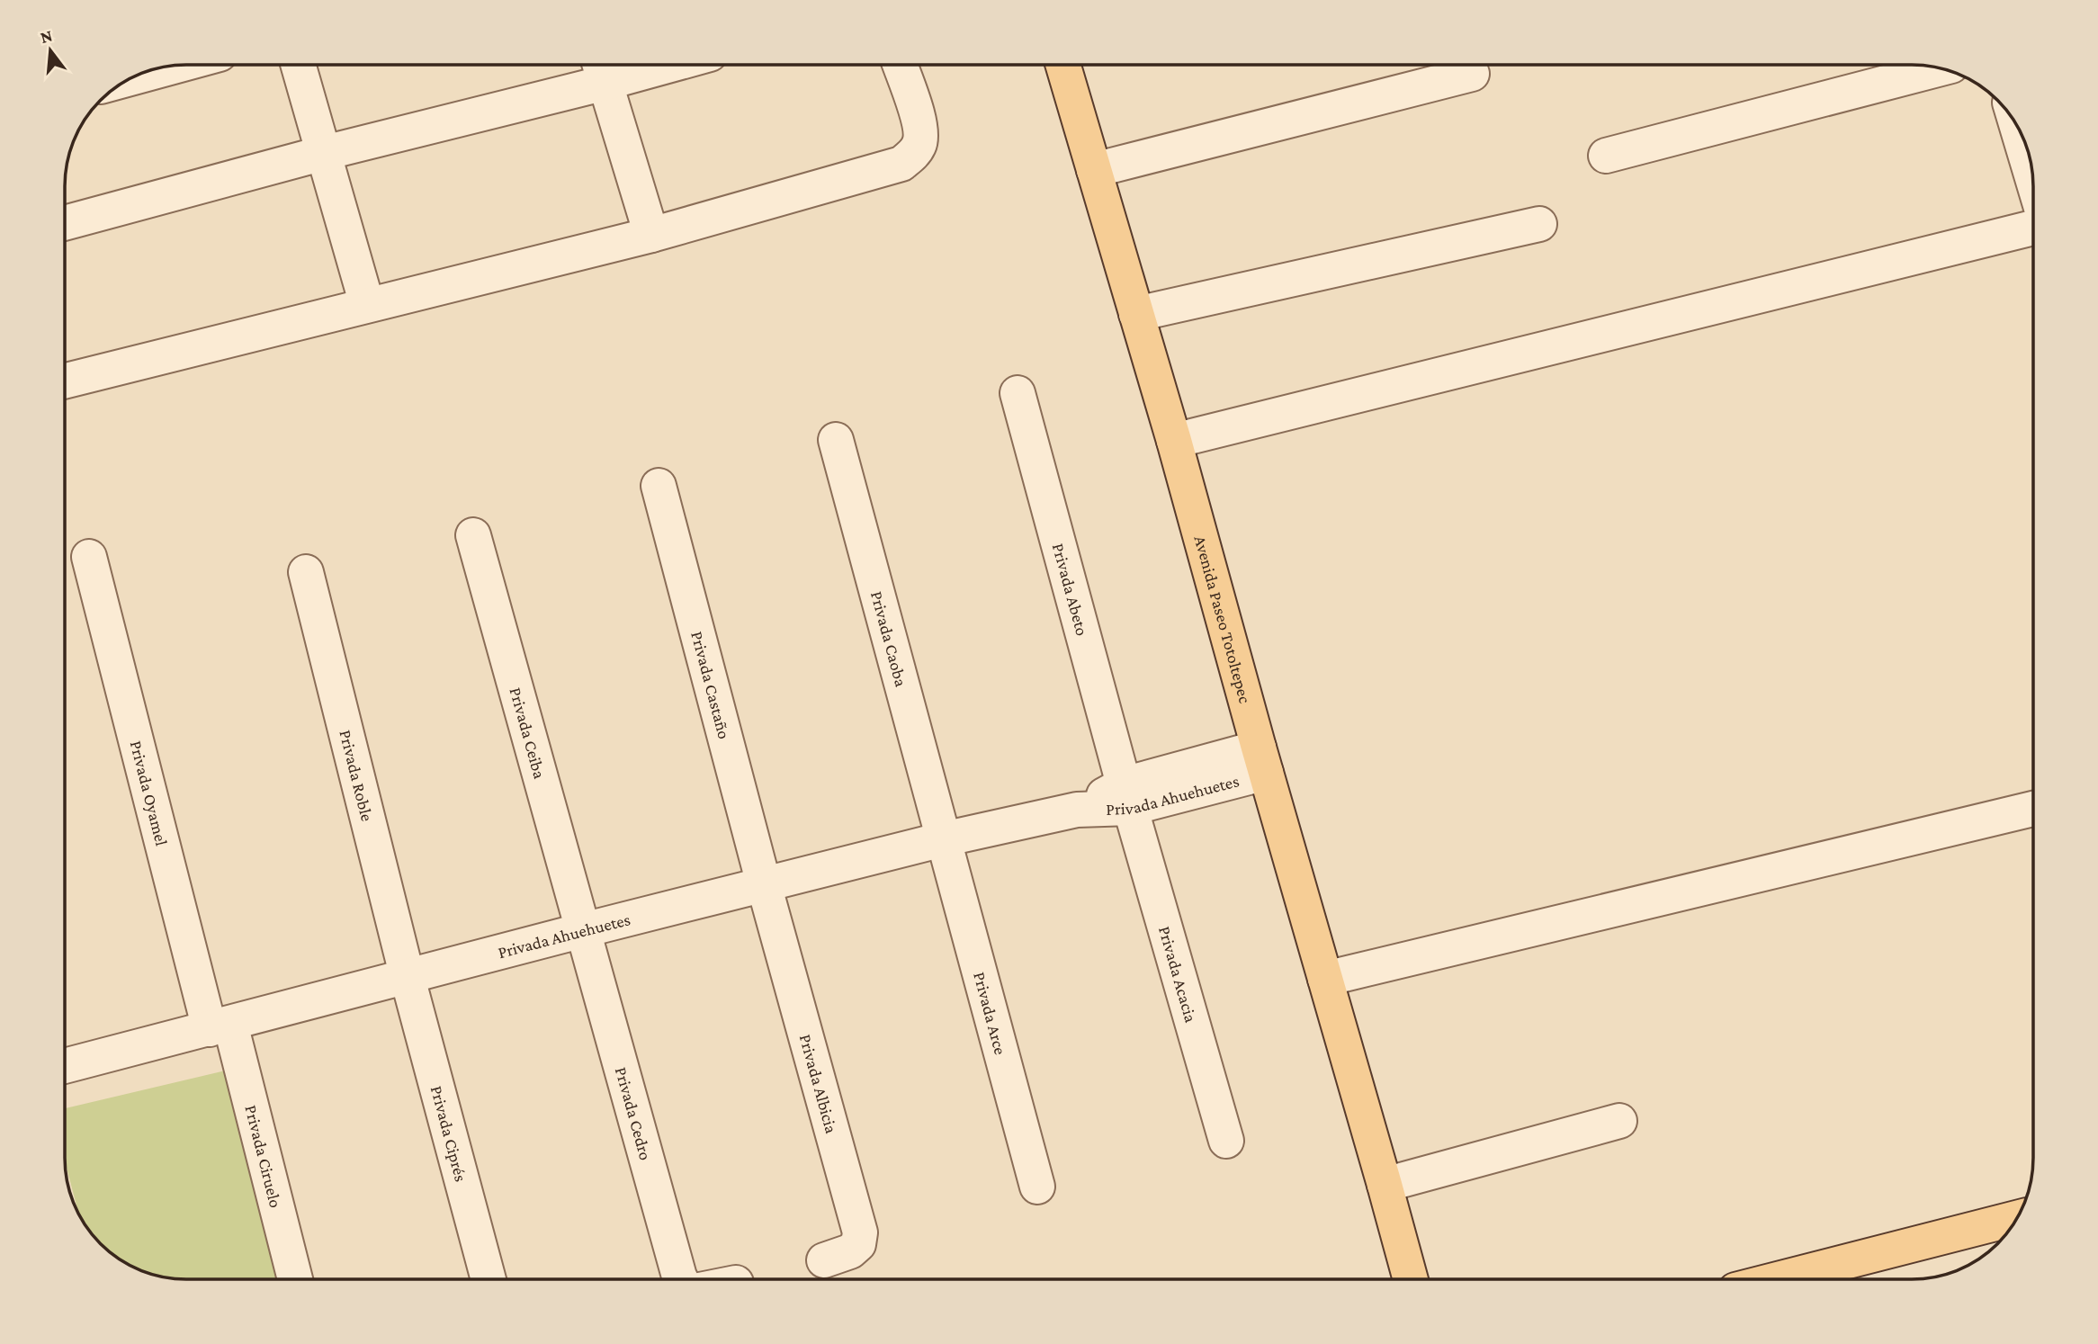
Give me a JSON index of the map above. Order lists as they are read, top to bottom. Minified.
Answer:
{"streets":{"main road":["Avenida Paseo Totoltepec"],"street":["Privada Abeto","Privada Caoba","Privada Castaño","Privada Ceiba","Privada Roble","Privada Oyamel","Privada Ahuehuetes","Privada Acacia","Privada Arce","Privada Albicia","Privada Cedro","Privada Ciprés","Privada Ciruelo"]},"crossings":[["Privada Abeto","Privada Ahuehuetes"],["Privada Abeto","Privada Acacia"],["Avenida Paseo Totoltepec","Privada Ahuehuetes"],["Privada Caoba","Privada Ahuehuetes"],["Privada Caoba","Privada Arce"],["Privada Castaño","Privada Ahuehuetes"],["Privada Castaño","Privada Albicia"],["Privada Ceiba","Privada Ahuehuetes"],["Privada Ceiba","Privada Cedro"],["Privada Roble","Privada Ahuehuetes"],["Privada Roble","Privada Ciprés"],["Privada Oyamel","Privada Ahuehuetes"],["Privada Oyamel","Privada Ciruelo"],["Privada Ahuehuetes","Privada Acacia"],["Privada Ahuehuetes","Privada Arce"],["Privada Ahuehuetes","Privada Albicia"],["Privada Ahuehuetes","Privada Cedro"],["Privada Ahuehuetes","Privada Ciprés"],["Privada Ahuehuetes","Privada Ciruelo"]],"north":"top"}
